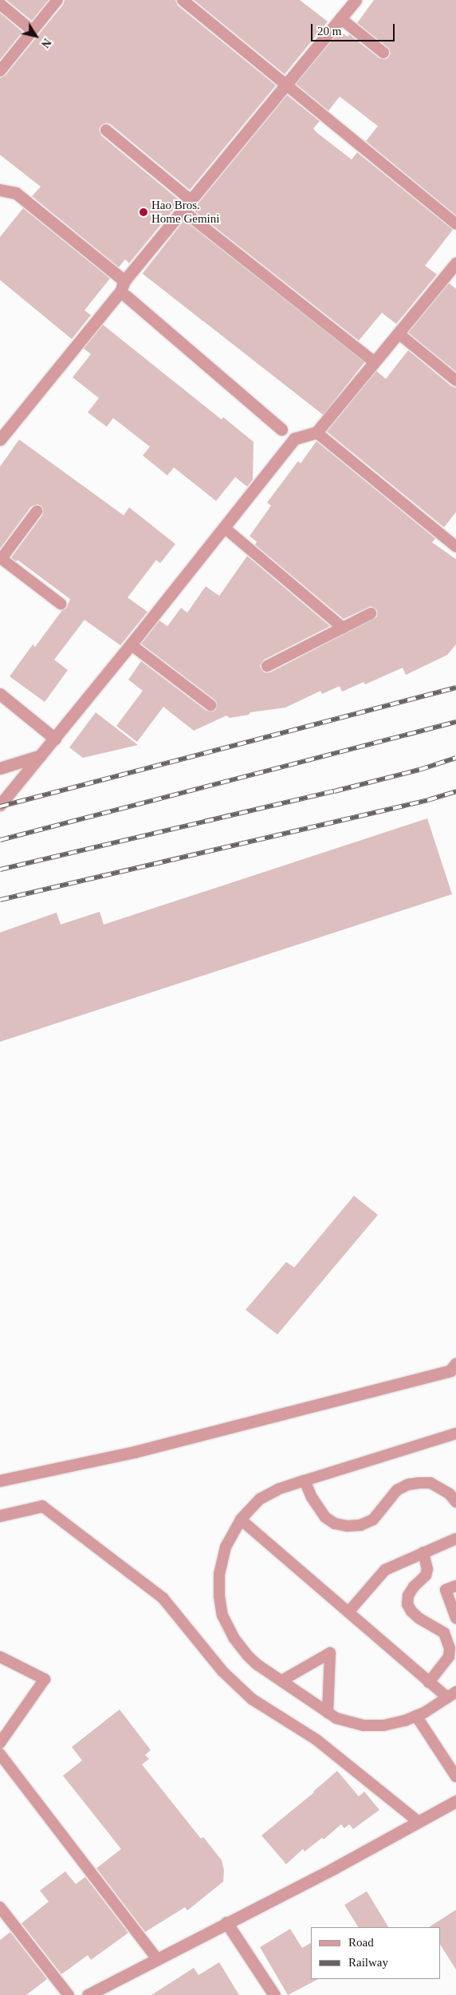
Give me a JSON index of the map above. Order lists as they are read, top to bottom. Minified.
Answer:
{"places":["Hao Bros. Home Gemini"],"legend":["Road","Railway"],"scale_bar":"20 m","north":"bottom right"}
